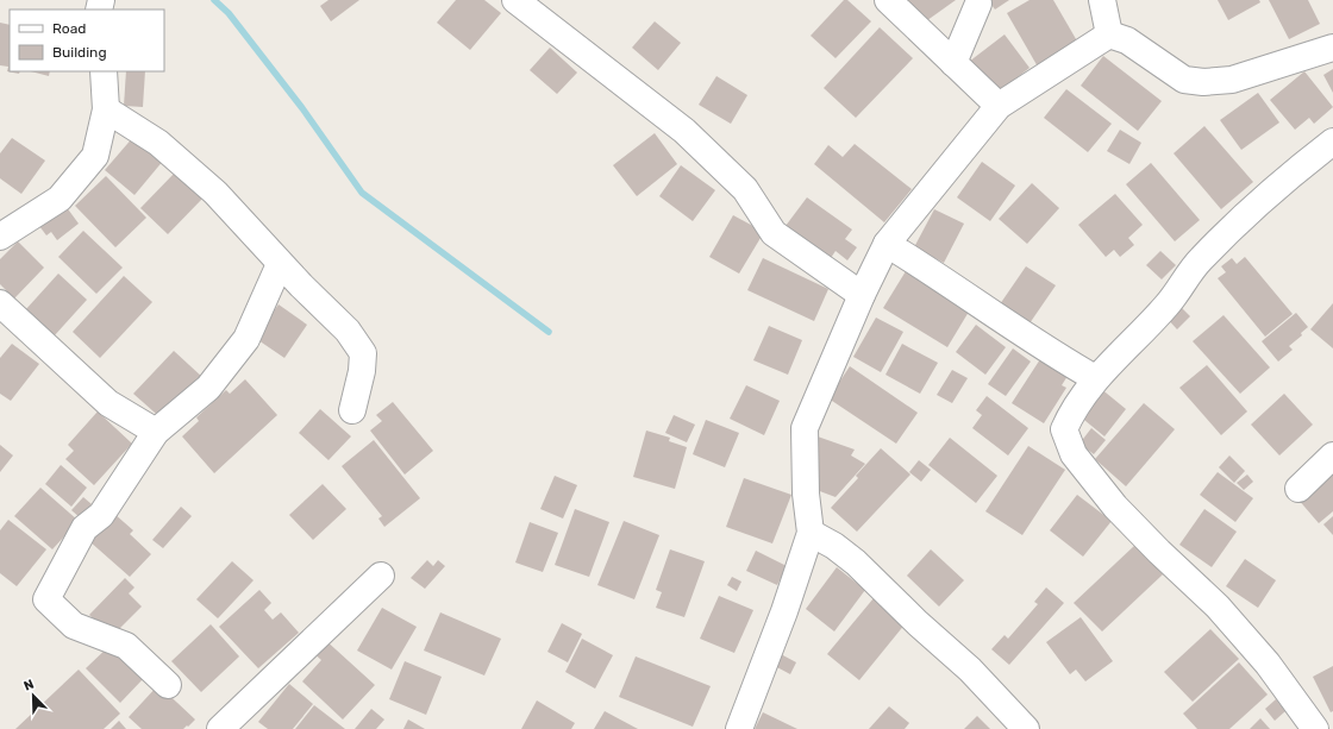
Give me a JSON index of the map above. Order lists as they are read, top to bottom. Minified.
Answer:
{"legend":["Road","Building"],"north":"top left"}
